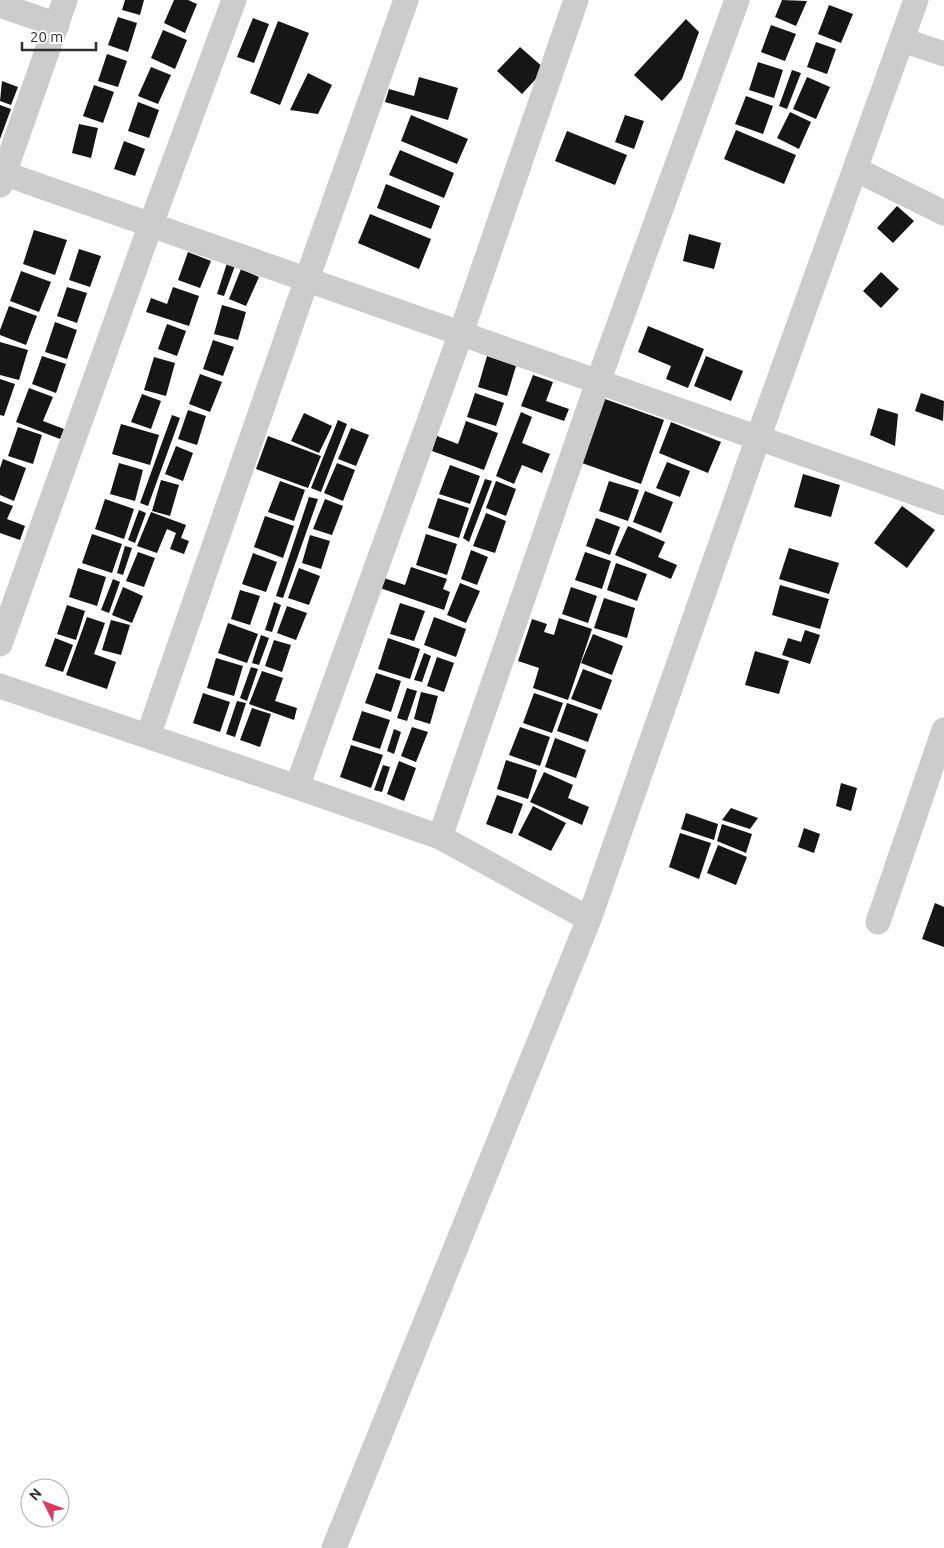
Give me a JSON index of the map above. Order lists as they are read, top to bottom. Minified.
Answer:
{"scale_bar":"20 m","north":"top left"}
